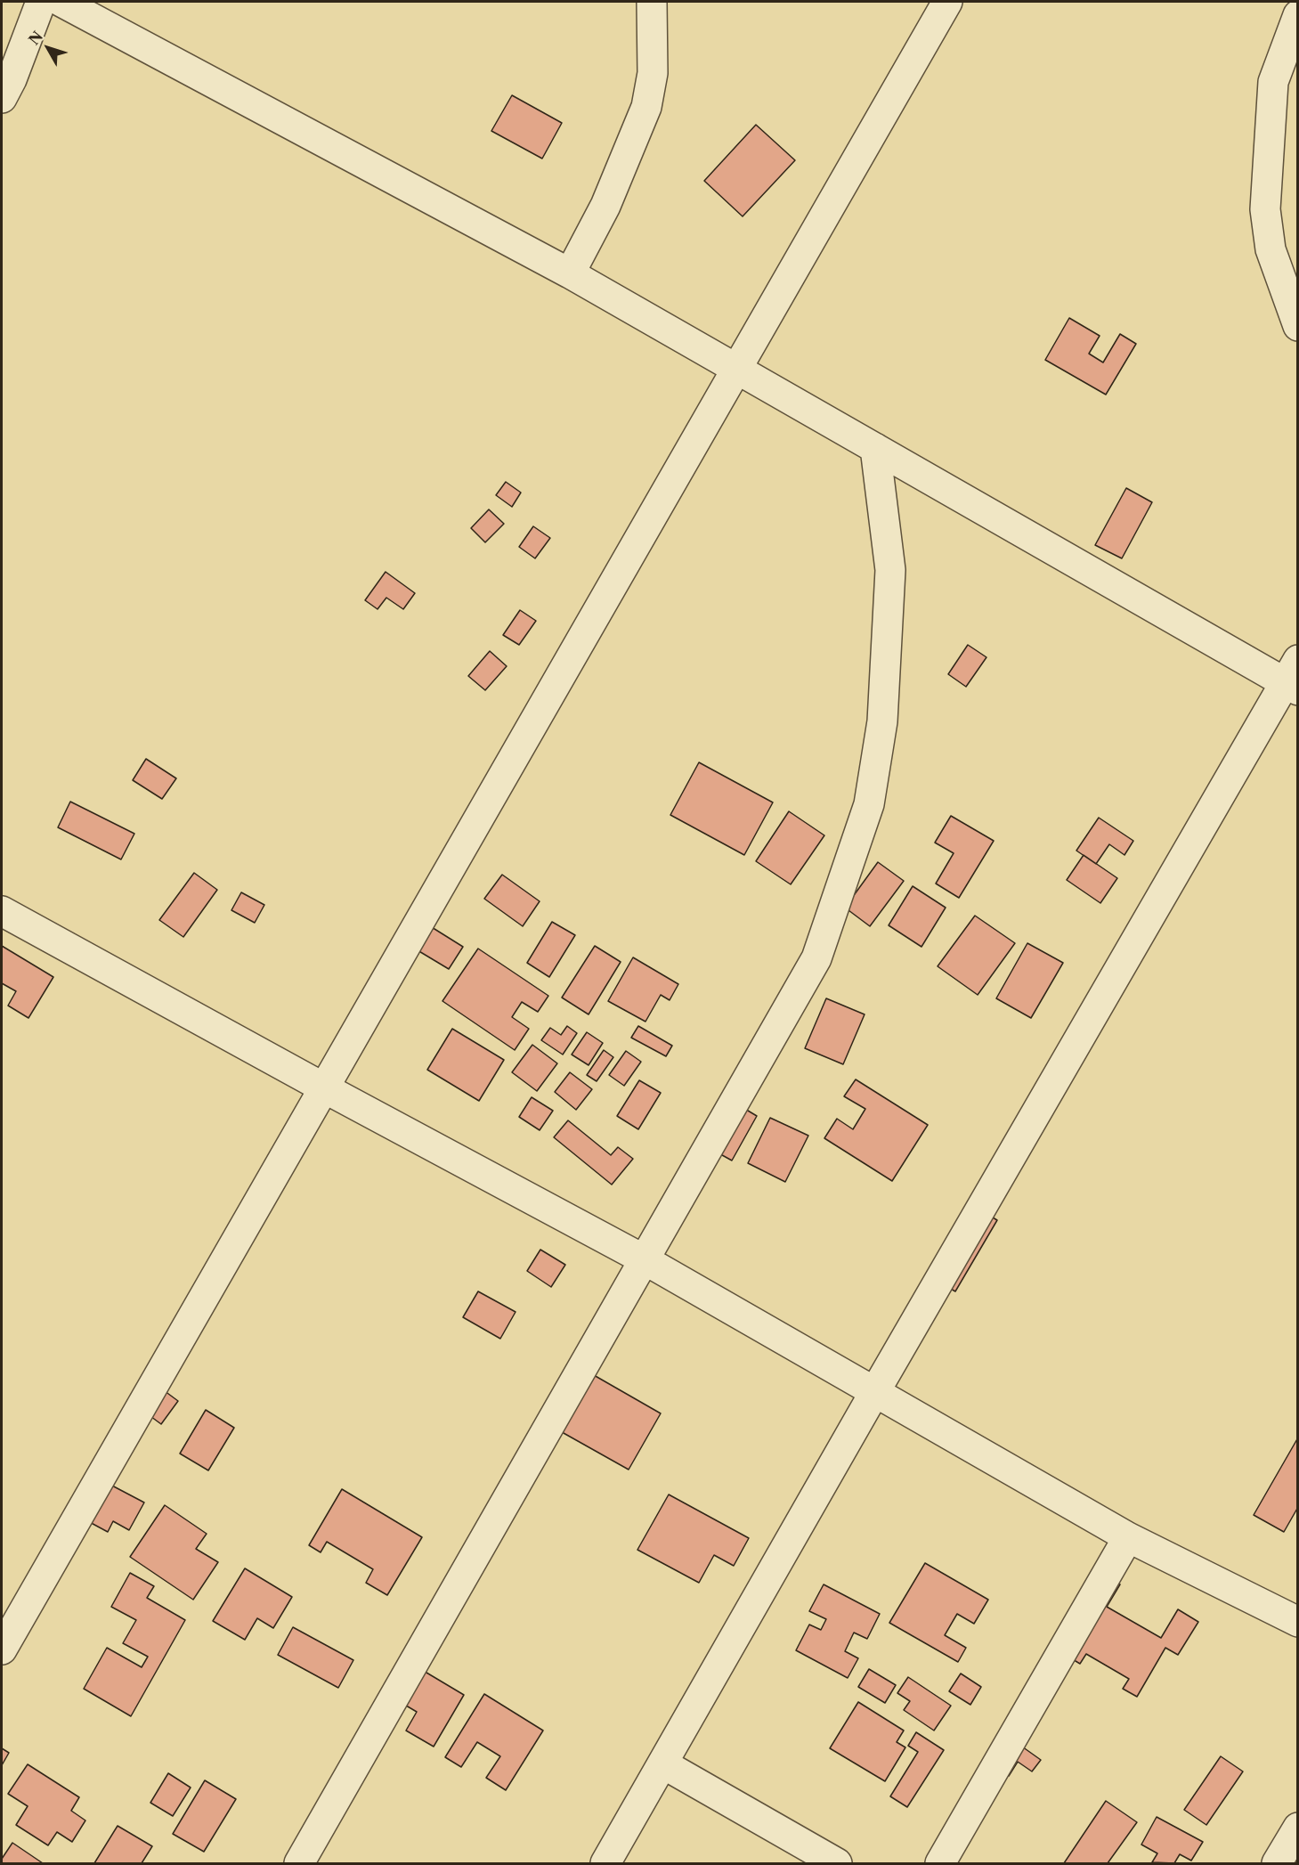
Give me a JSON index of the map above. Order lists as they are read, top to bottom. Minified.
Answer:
{"north":"top left"}
